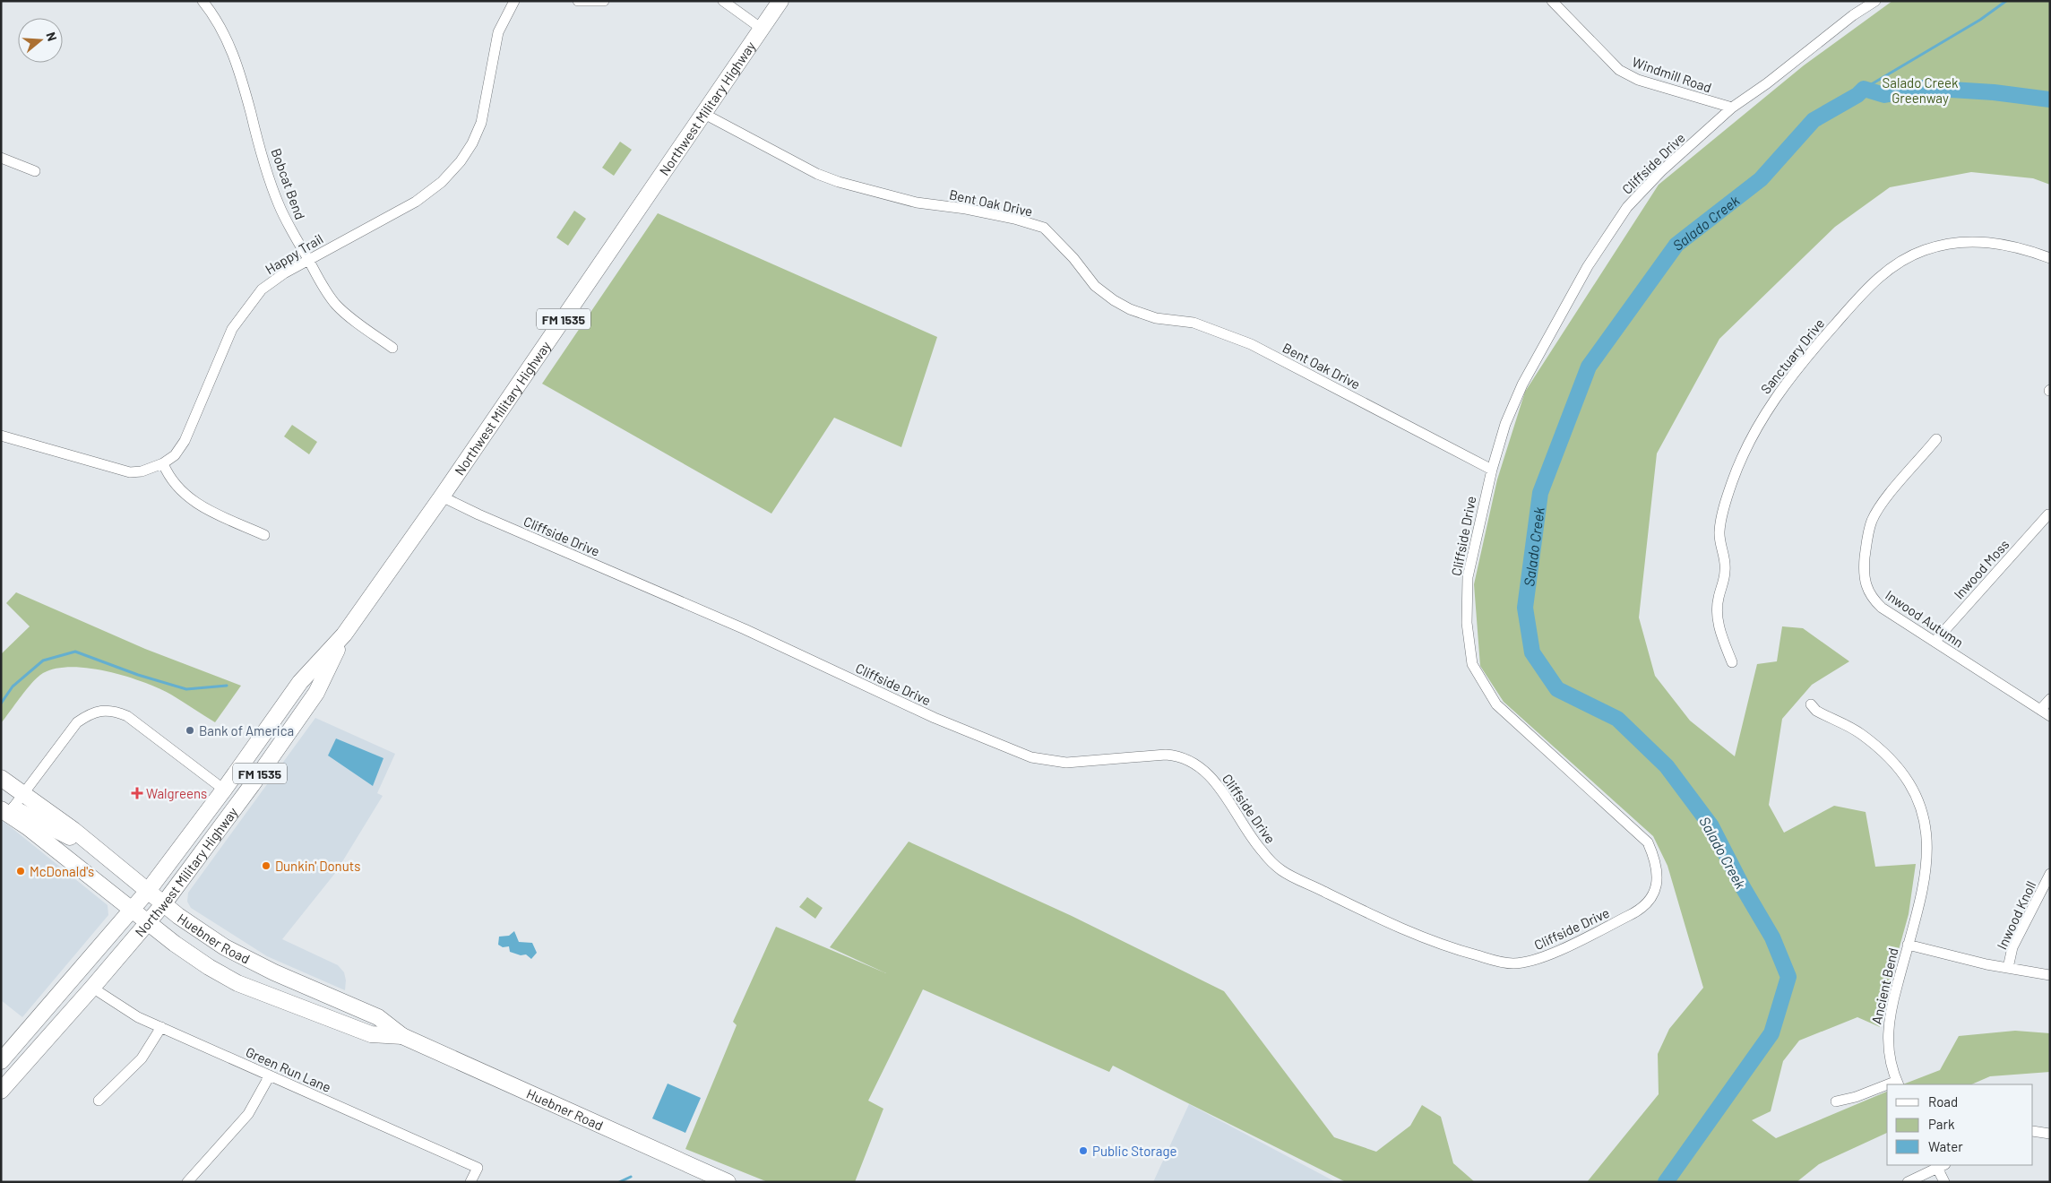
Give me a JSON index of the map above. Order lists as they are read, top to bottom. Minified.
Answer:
{"streets":{"main road":["Northwest Military Highway","FM 1535","Huebner Road"],"street":["Windmill Road","Cliffside Drive","Bobcat Bend","Bent Oak Drive","Happy Trail","Sanctuary Drive","Inwood Moss","Inwood Autumn","Inwood Knoll","Ancient Bend","Green Run Lane"]},"crossings":[["Windmill Road","Cliffside Drive"],["Northwest Military Highway","Cliffside Drive"],["Northwest Military Highway","Bent Oak Drive"],["Northwest Military Highway","Huebner Road"],["Northwest Military Highway","Green Run Lane"],["Cliffside Drive","Bent Oak Drive"],["Bobcat Bend","Happy Trail"],["Inwood Moss","Inwood Autumn"]],"water":["Salado Creek"],"parks":["Salado Creek Greenway"],"places":{"other":["Bank of America","Dunkin' Donuts","McDonald's","Public Storage"],"health":["Walgreens"]},"legend":["Road","Park","Water"],"north":"right"}
